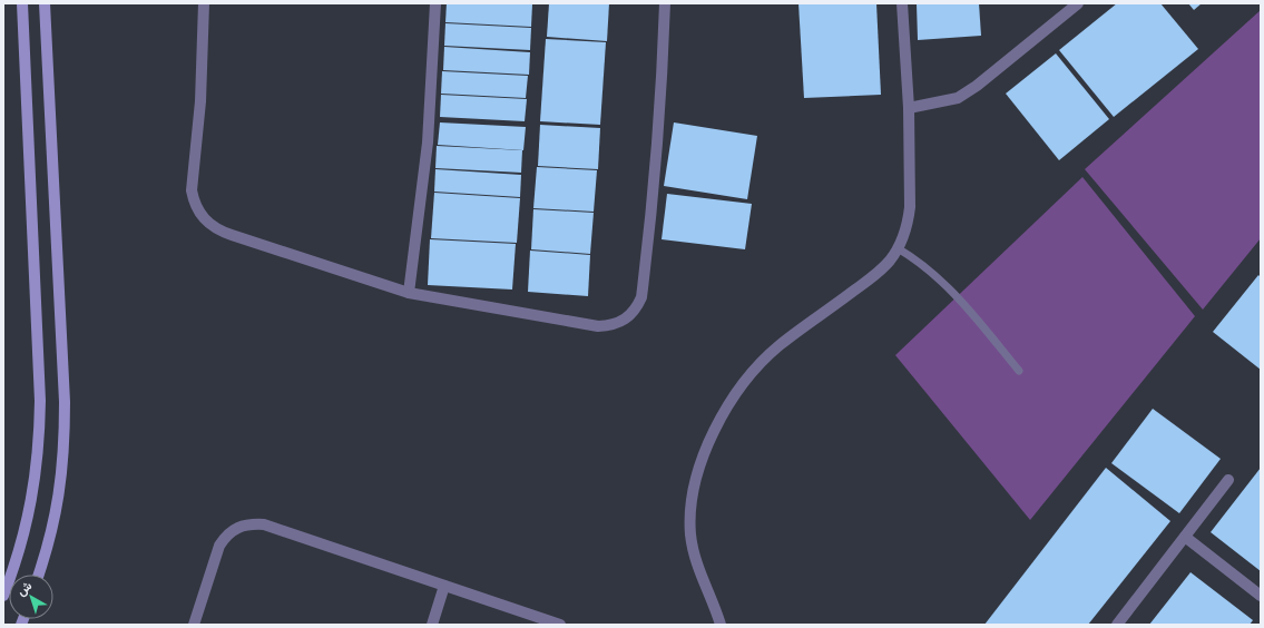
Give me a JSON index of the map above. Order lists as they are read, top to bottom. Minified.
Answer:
{"north":"top left"}
